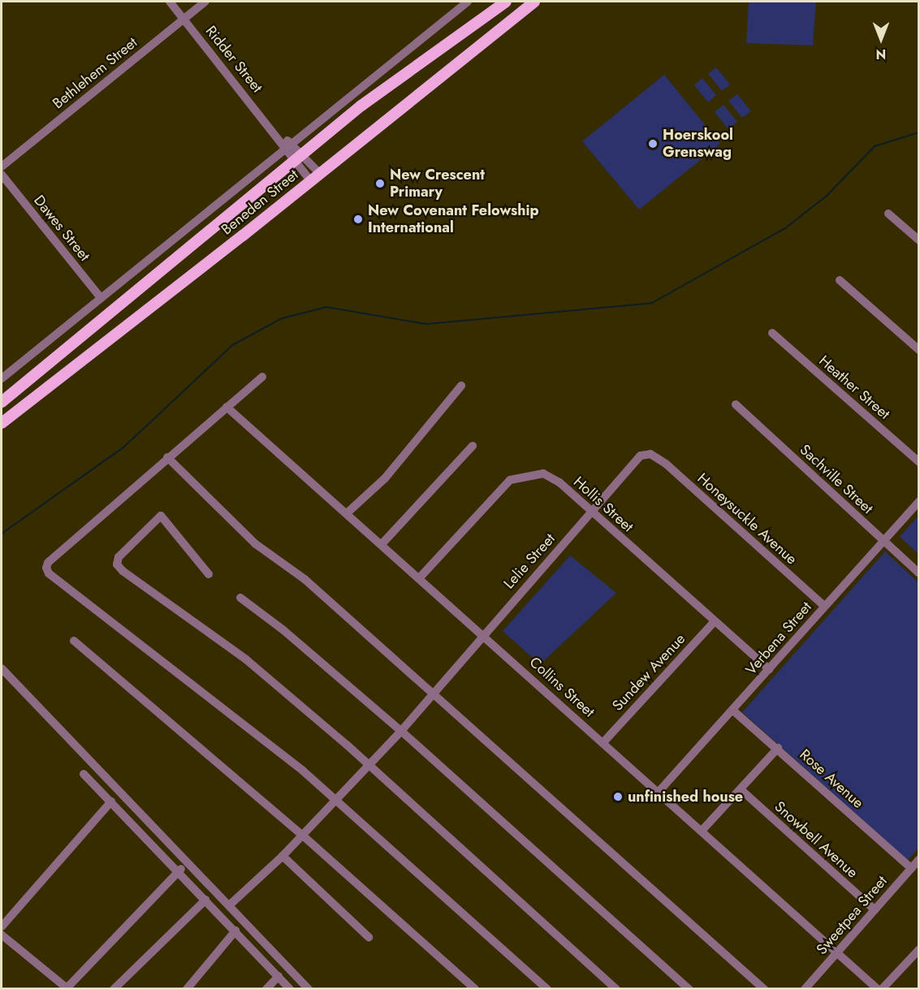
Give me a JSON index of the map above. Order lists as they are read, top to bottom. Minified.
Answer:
{"streets":{"main road":["Beneden Street"],"street":["Ridder Street","Bethlehem Street","Dawes Street","Heather Street","Sachville Street","Hollis Street","Honeysuckle Avenue","Lelie Street","Verbena Street","Sundew Avenue","Collins Street","Rose Avenue","Snowbell Avenue","Sweetpea Street"]},"crossings":[["Ridder Street","Bethlehem Street"],["Ridder Street","Beneden Street"],["Beneden Street","Dawes Street"],["Sachville Street","Verbena Street"],["Hollis Street","Lelie Street"],["Hollis Street","Verbena Street"],["Hollis Street","Sundew Avenue"],["Hollis Street","Collins Street"],["Honeysuckle Avenue","Lelie Street"],["Honeysuckle Avenue","Verbena Street"],["Lelie Street","Collins Street"],["Verbena Street","Collins Street"],["Verbena Street","Rose Avenue"],["Sundew Avenue","Collins Street"],["Collins Street","Sweetpea Street"],["Rose Avenue","Sweetpea Street"],["Snowbell Avenue","Sweetpea Street"]],"places":["Hoerskool Grenswag","New Crescent Primary","New Covenant Felowship International","unfinished house"],"north":"bottom"}
